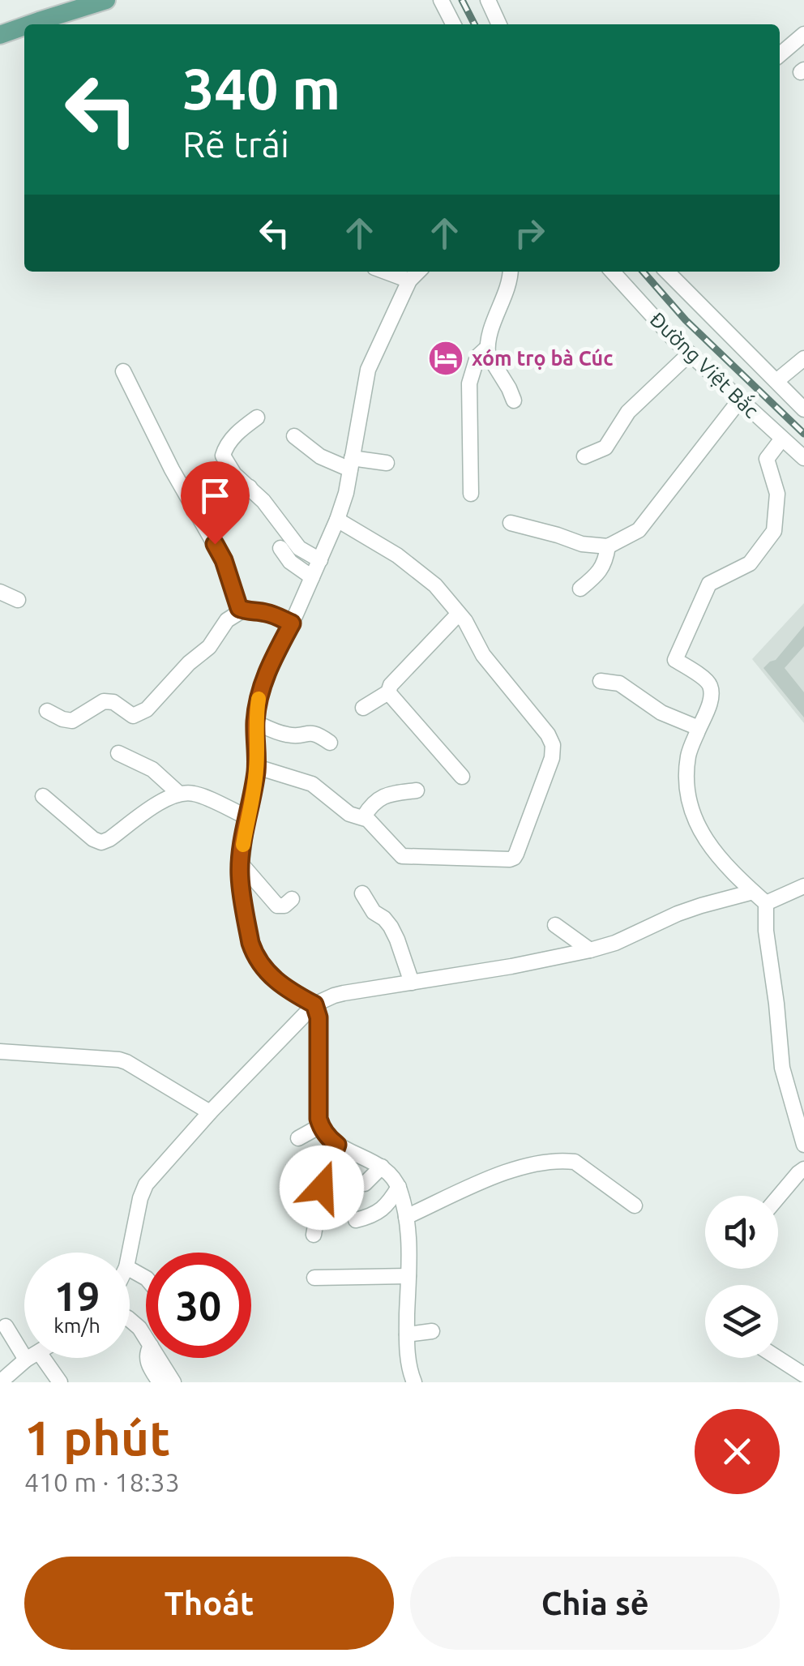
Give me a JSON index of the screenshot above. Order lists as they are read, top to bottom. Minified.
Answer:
{"streets":{"street":["Đường Việt Bắc"]},"places":{"hotel":["xóm trọ bà Cúc"]},"page":{"turn":["340 m","Rẽ trái"],"speed":"19 km/h","limit":"30","heading":["1 phút","410 m · 18:33"],"buttons":["Thoát","Chia sẻ"]}}
